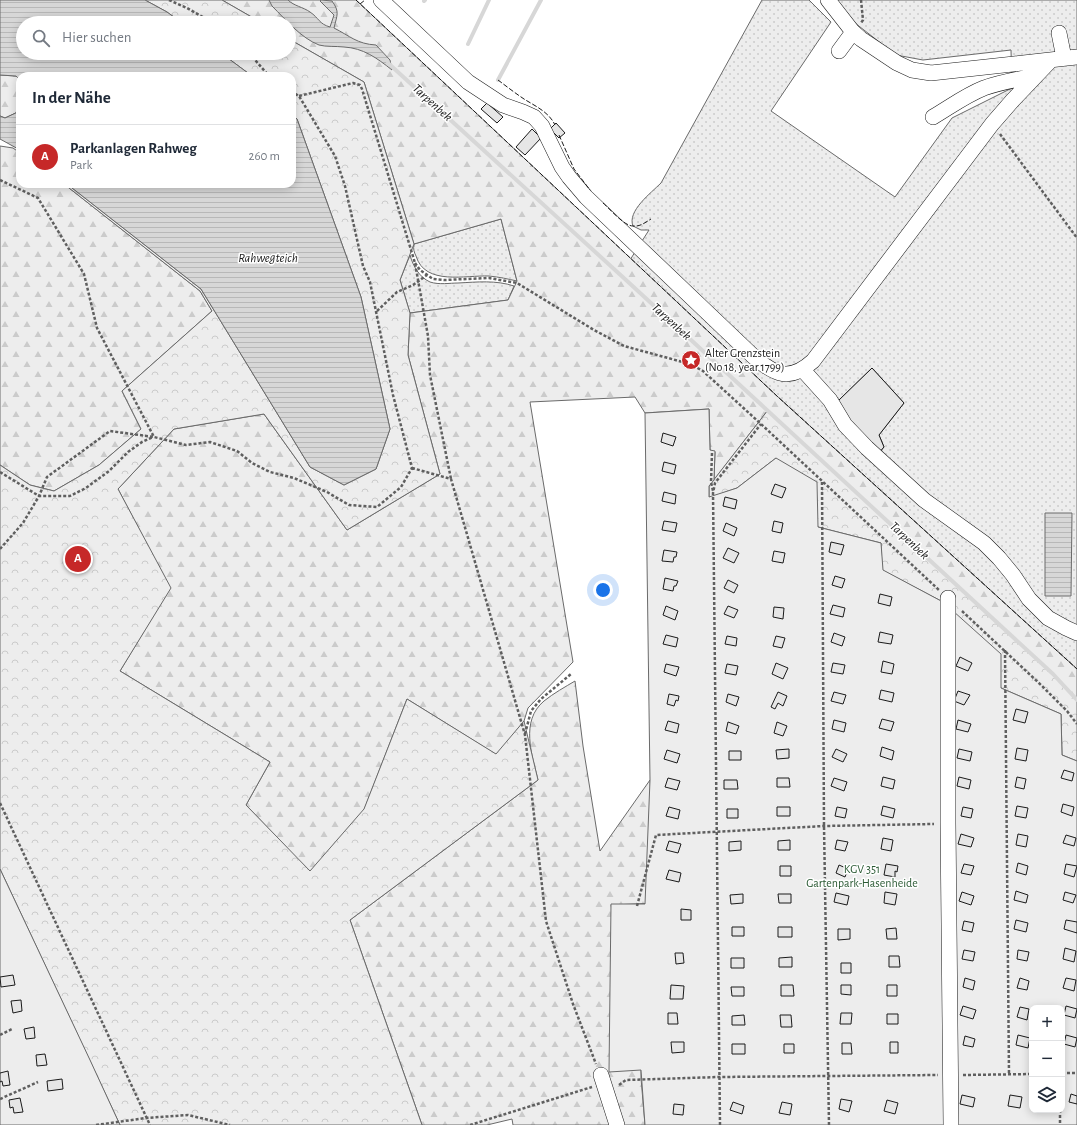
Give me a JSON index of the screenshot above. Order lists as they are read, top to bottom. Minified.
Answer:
{"water":["Tarpenbek","Rahwegteich"],"parks":["KGV 351 Gartenpark-Hasenheide"],"places":{"place":["Alter Grenzstein (No 18, year 1799)"]},"page":{"search":"Hier suchen","heading":"In der Nähe","list":[{"mark":"A","name":"Parkanlagen Rahweg","note":"Park","value":"260 m"}],"pins":"A","map_buttons":["+","−"]}}
